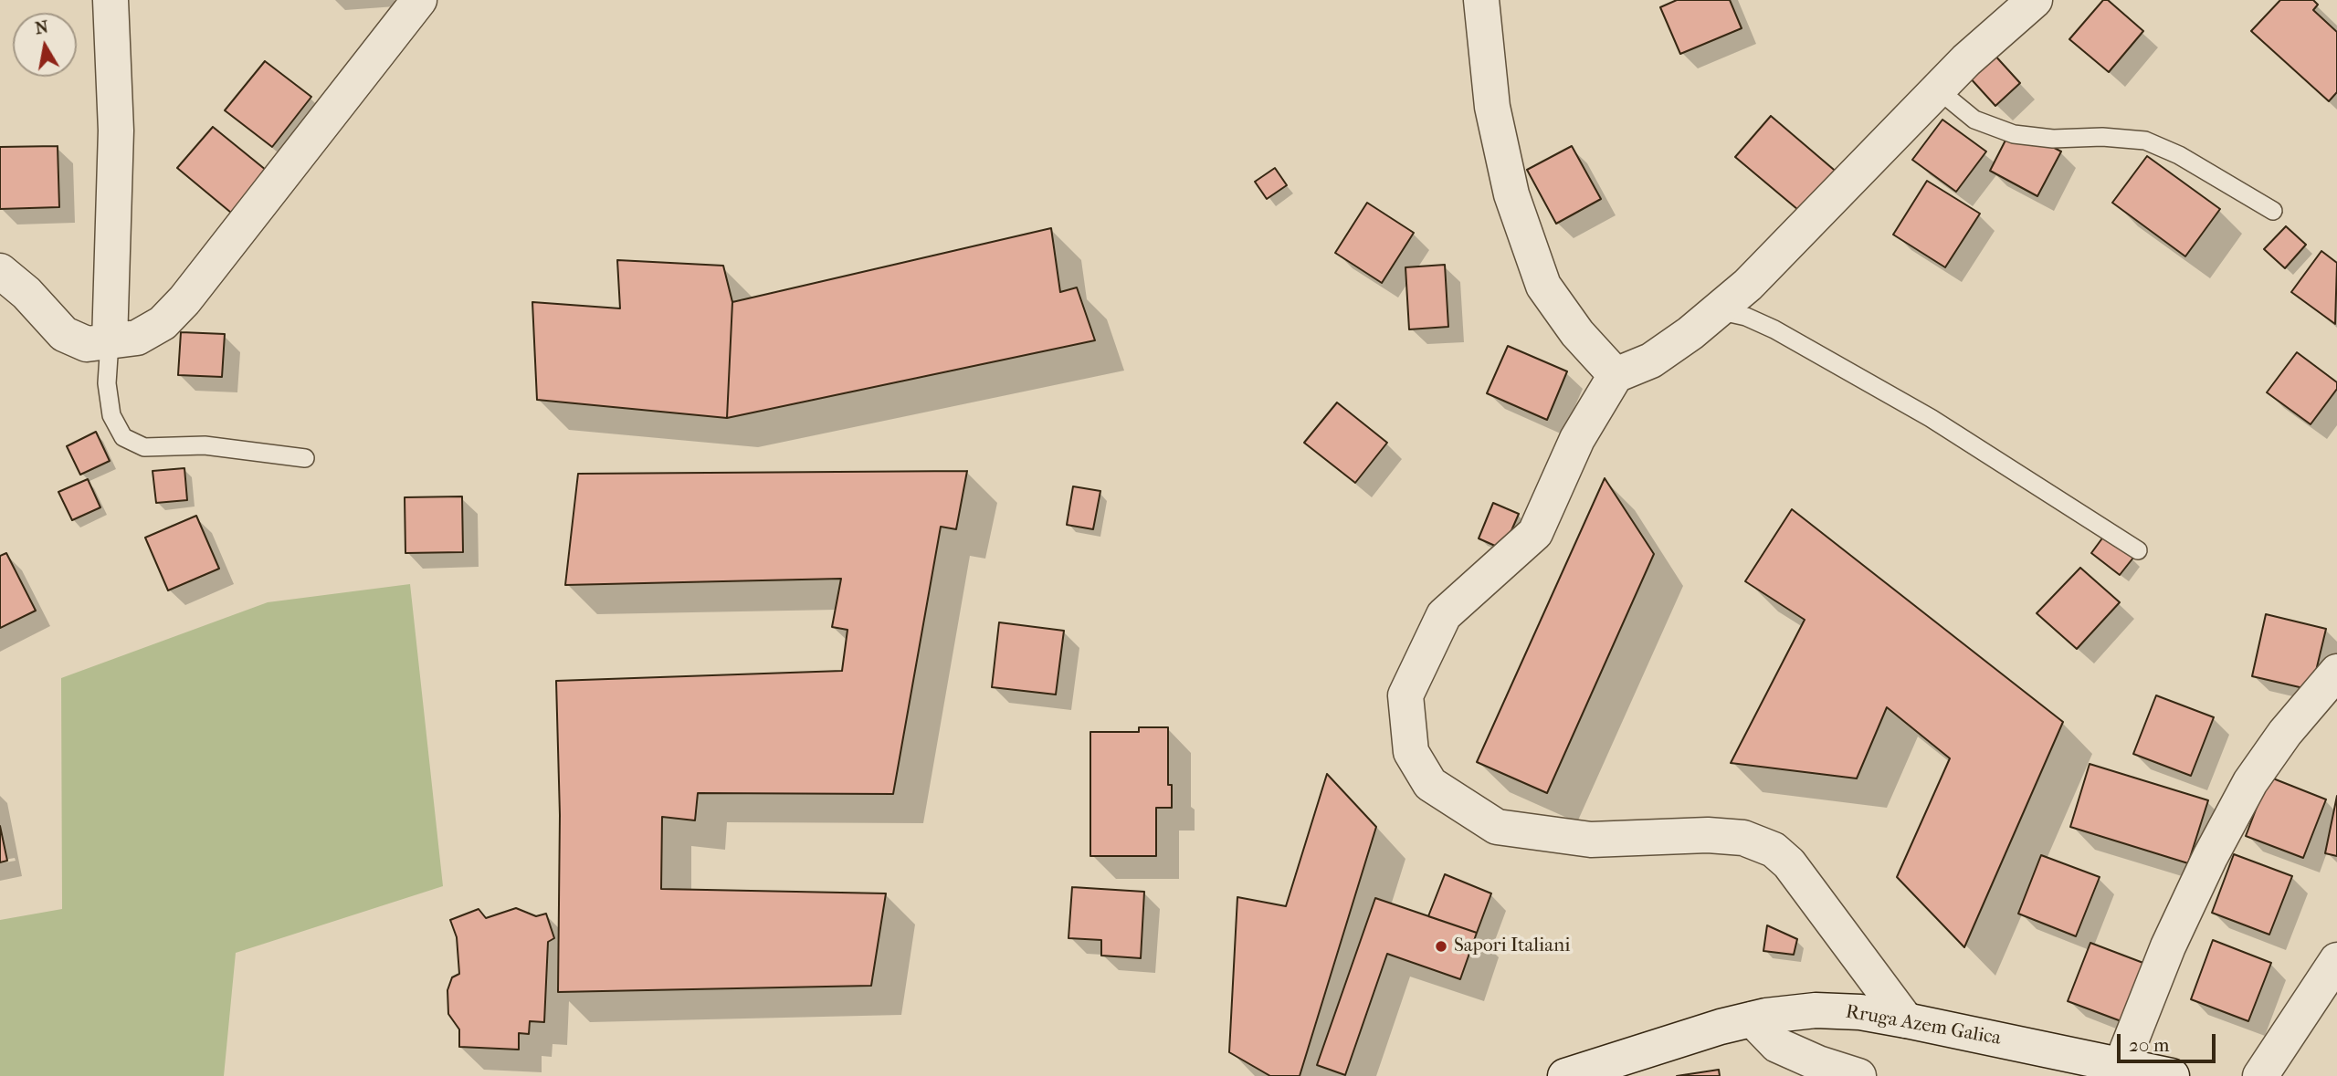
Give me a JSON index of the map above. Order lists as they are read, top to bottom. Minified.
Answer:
{"streets":{"street":["Rruga Azem Galica"]},"places":["Sapori Italiani"],"scale_bar":"20 m","north":"top"}
